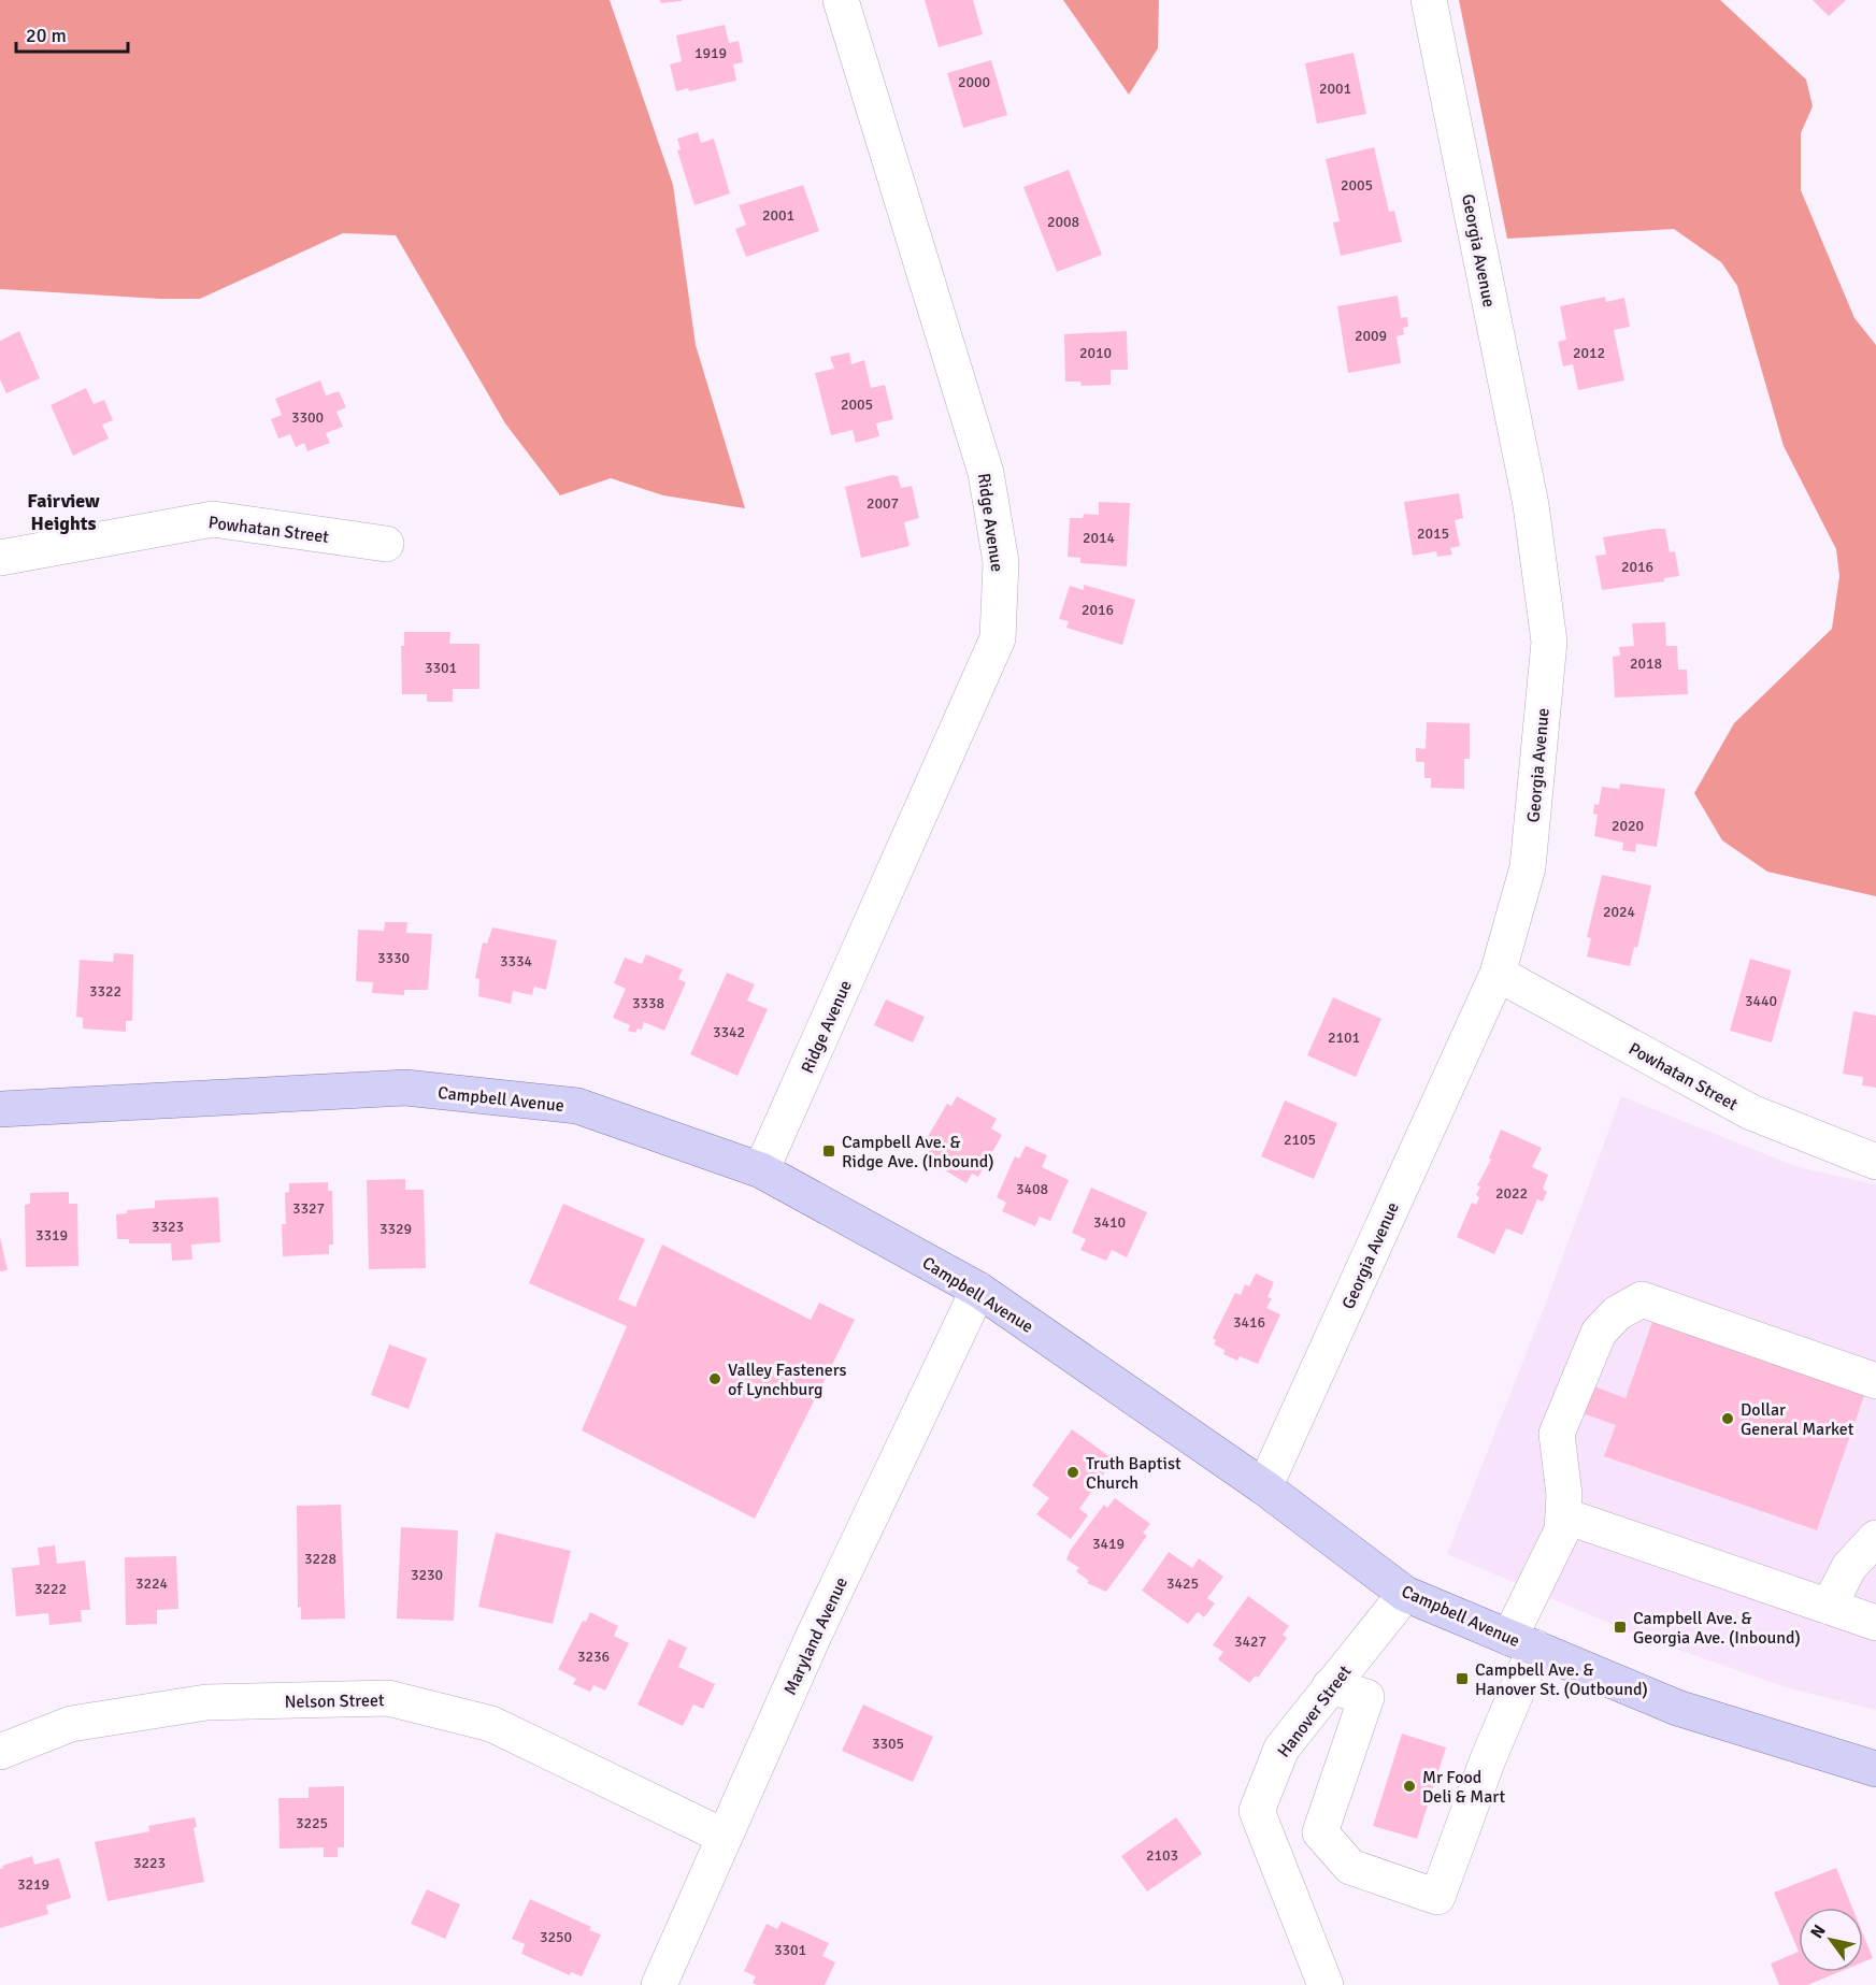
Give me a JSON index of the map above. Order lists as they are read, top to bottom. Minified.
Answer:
{"streets":{"main road":["Campbell Avenue"],"street":["Georgia Avenue","Ridge Avenue","Powhatan Street","Maryland Avenue","Nelson Street","Hanover Street"]},"crossings":[["Georgia Avenue","Powhatan Street"],["Georgia Avenue","Campbell Avenue"],["Ridge Avenue","Campbell Avenue"],["Campbell Avenue","Maryland Avenue"],["Campbell Avenue","Hanover Street"],["Maryland Avenue","Nelson Street"]],"districts":["Fairview Heights"],"places":{"transit":["Campbell Ave. & Ridge Ave. (Inbound)","Campbell Ave. & Georgia Ave. (Inbound)","Campbell Ave. & Hanover St. (Outbound)"],"other":["Valley Fasteners of Lynchburg","Dollar General Market","Truth Baptist Church","Mr Food Deli & Mart"]},"house_numbers":["1919","2000","2001","2005","2001","2008","2009","2010","2012","2005","3300","2007","2015","2014","2016","2016","2018","3301","2020","2024","3330","3334","3322","3440","3338","3342","2101","2105","3408","2022","3327","3410","3323","3329","3319","3416","3419","3228","3230","3224","3425","3222","3427","3236","3305","3225","2103","3223","3219","3250","3301"],"scale_bar":"20 m","north":"top left"}
